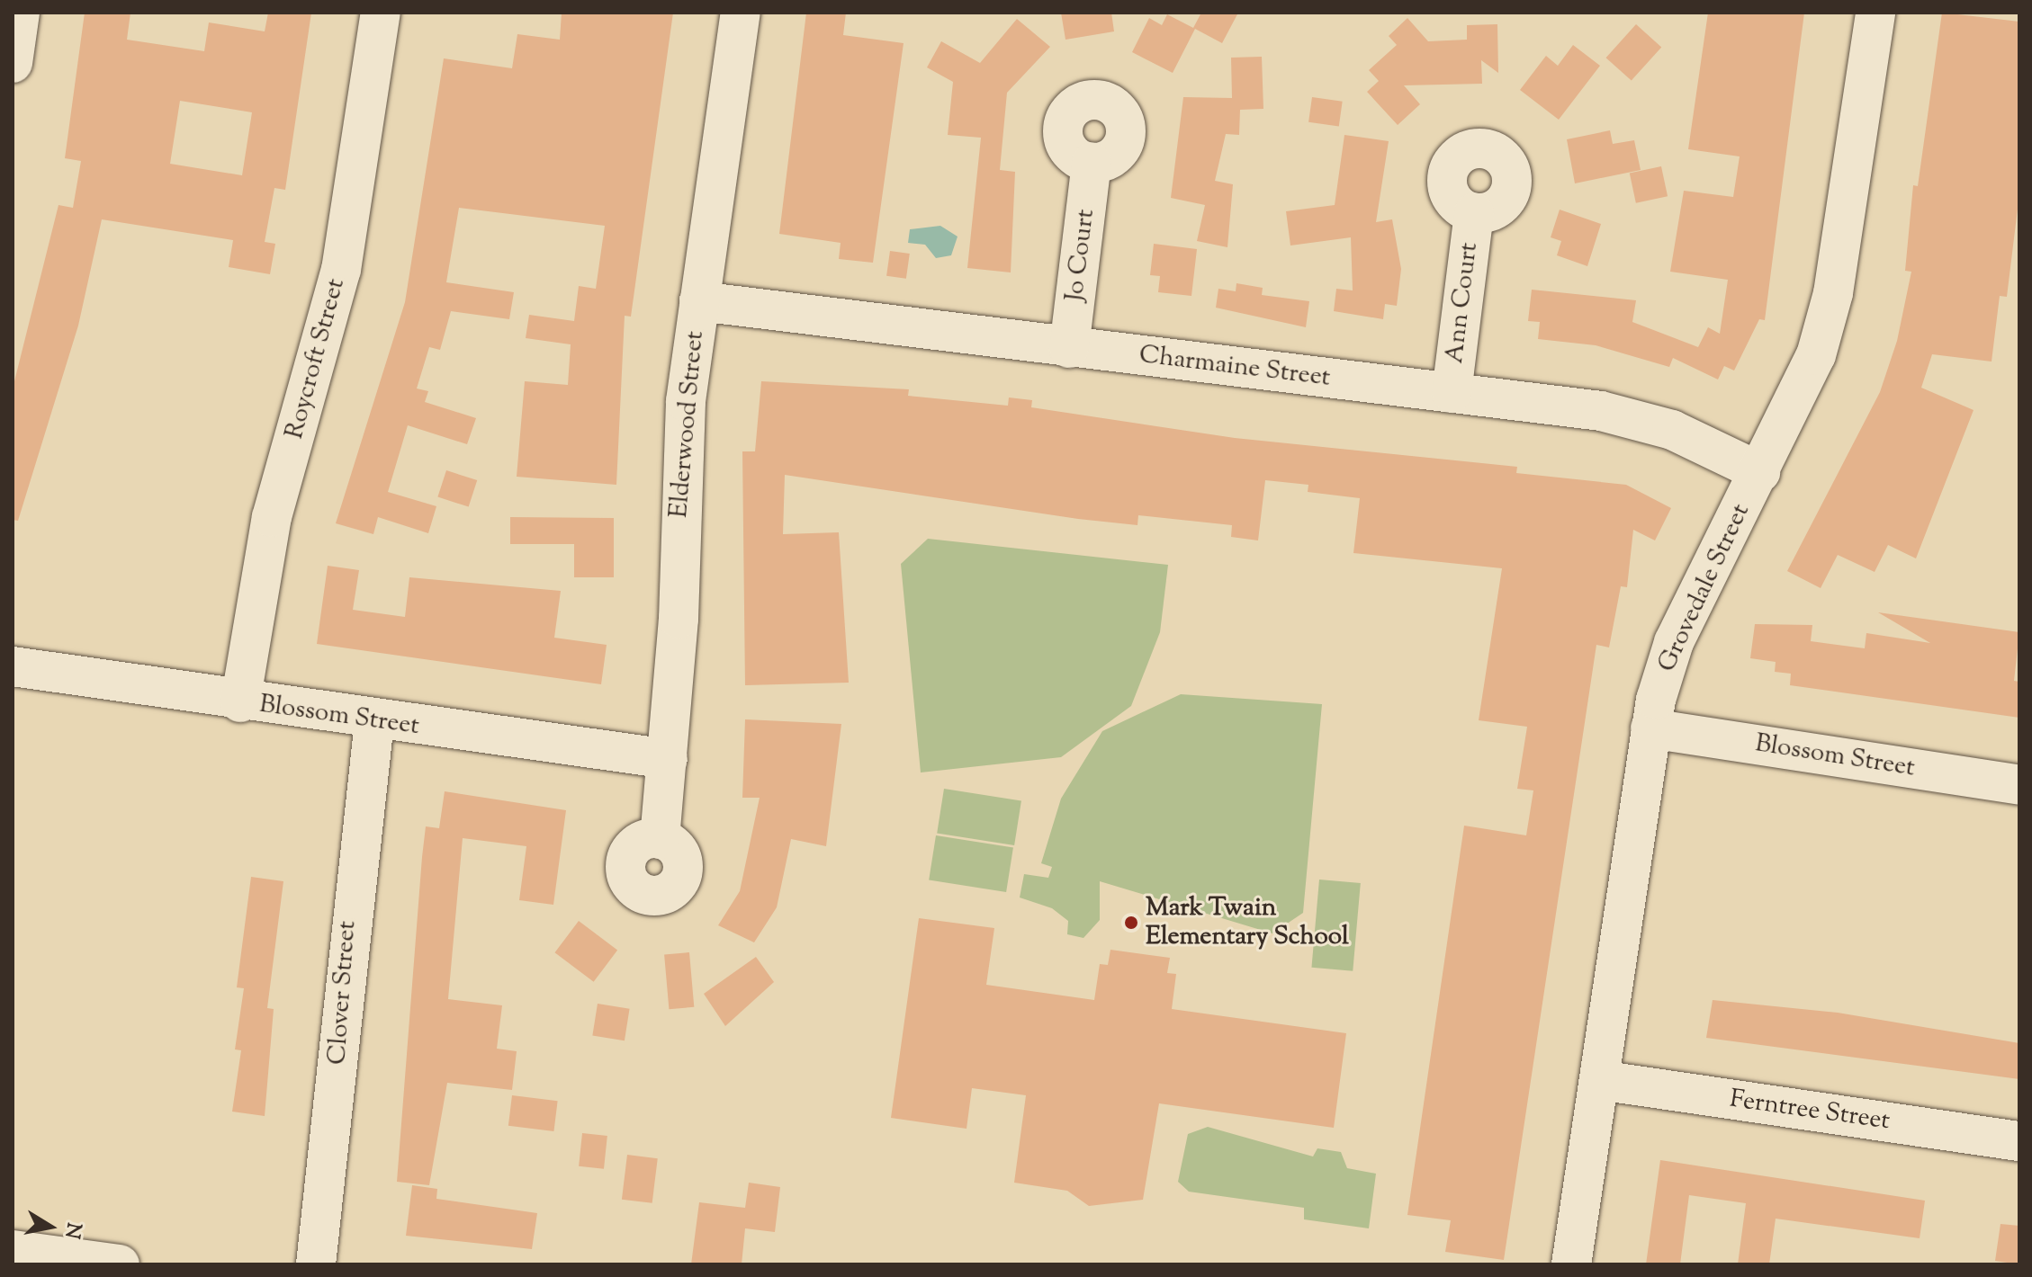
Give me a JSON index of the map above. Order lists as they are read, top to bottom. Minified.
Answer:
{"streets":{"street":["Jo Court","Ann Court","Roycroft Street","Charmaine Street","Elderwood Street","Grovedale Street","Blossom Street","Clover Street","Ferntree Street"]},"crossings":[["Jo Court","Charmaine Street"],["Ann Court","Charmaine Street"],["Roycroft Street","Blossom Street"],["Charmaine Street","Elderwood Street"],["Charmaine Street","Grovedale Street"],["Elderwood Street","Blossom Street"],["Grovedale Street","Blossom Street"],["Grovedale Street","Ferntree Street"],["Blossom Street","Clover Street"]],"places":["Mark Twain Elementary School"],"north":"right"}
